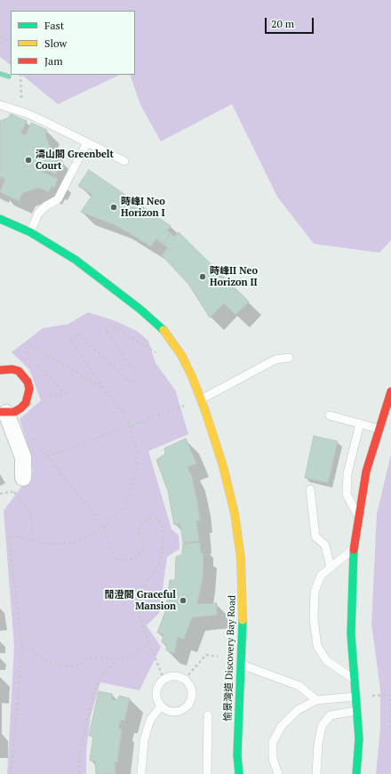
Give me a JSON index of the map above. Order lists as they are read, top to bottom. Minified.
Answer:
{"streets":{"street":["愉景灣道 Discovery Bay Road"]},"places":["濤山閣 Greenbelt Court","時峰I Neo Horizon I","時峰II Neo Horizon II","閒澄閣 Graceful Mansion"],"legend":["Fast","Slow","Jam"],"scale_bar":"20 m"}
